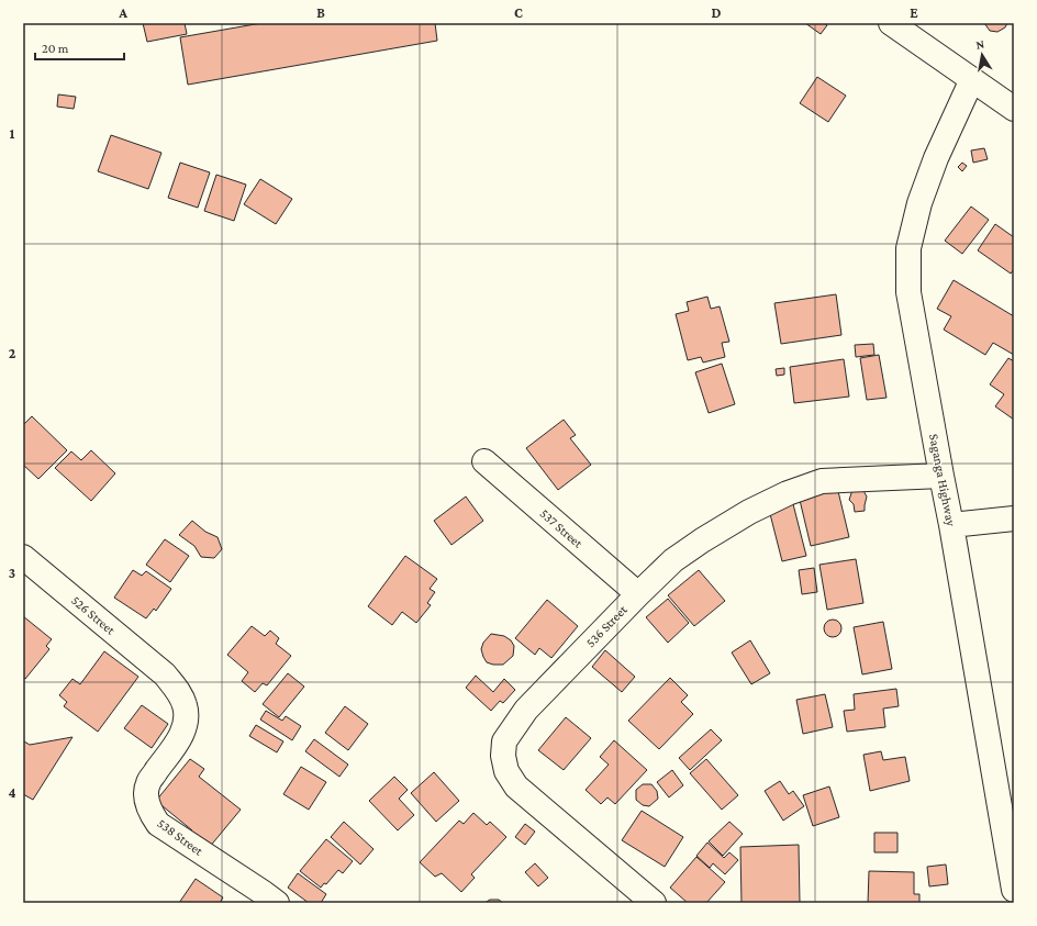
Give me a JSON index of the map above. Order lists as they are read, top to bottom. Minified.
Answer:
{"streets":{"street":["Saganga Highway","537 Street","526 Street","536 Street","538 Street"]},"crossings":[["Saganga Highway","536 Street"],["537 Street","536 Street"],["526 Street","538 Street"]],"scale_bar":"20 m","north":"top","grid":{"columns":["A","B","C","D","E"],"rows":["1","2","3","4"]}}
